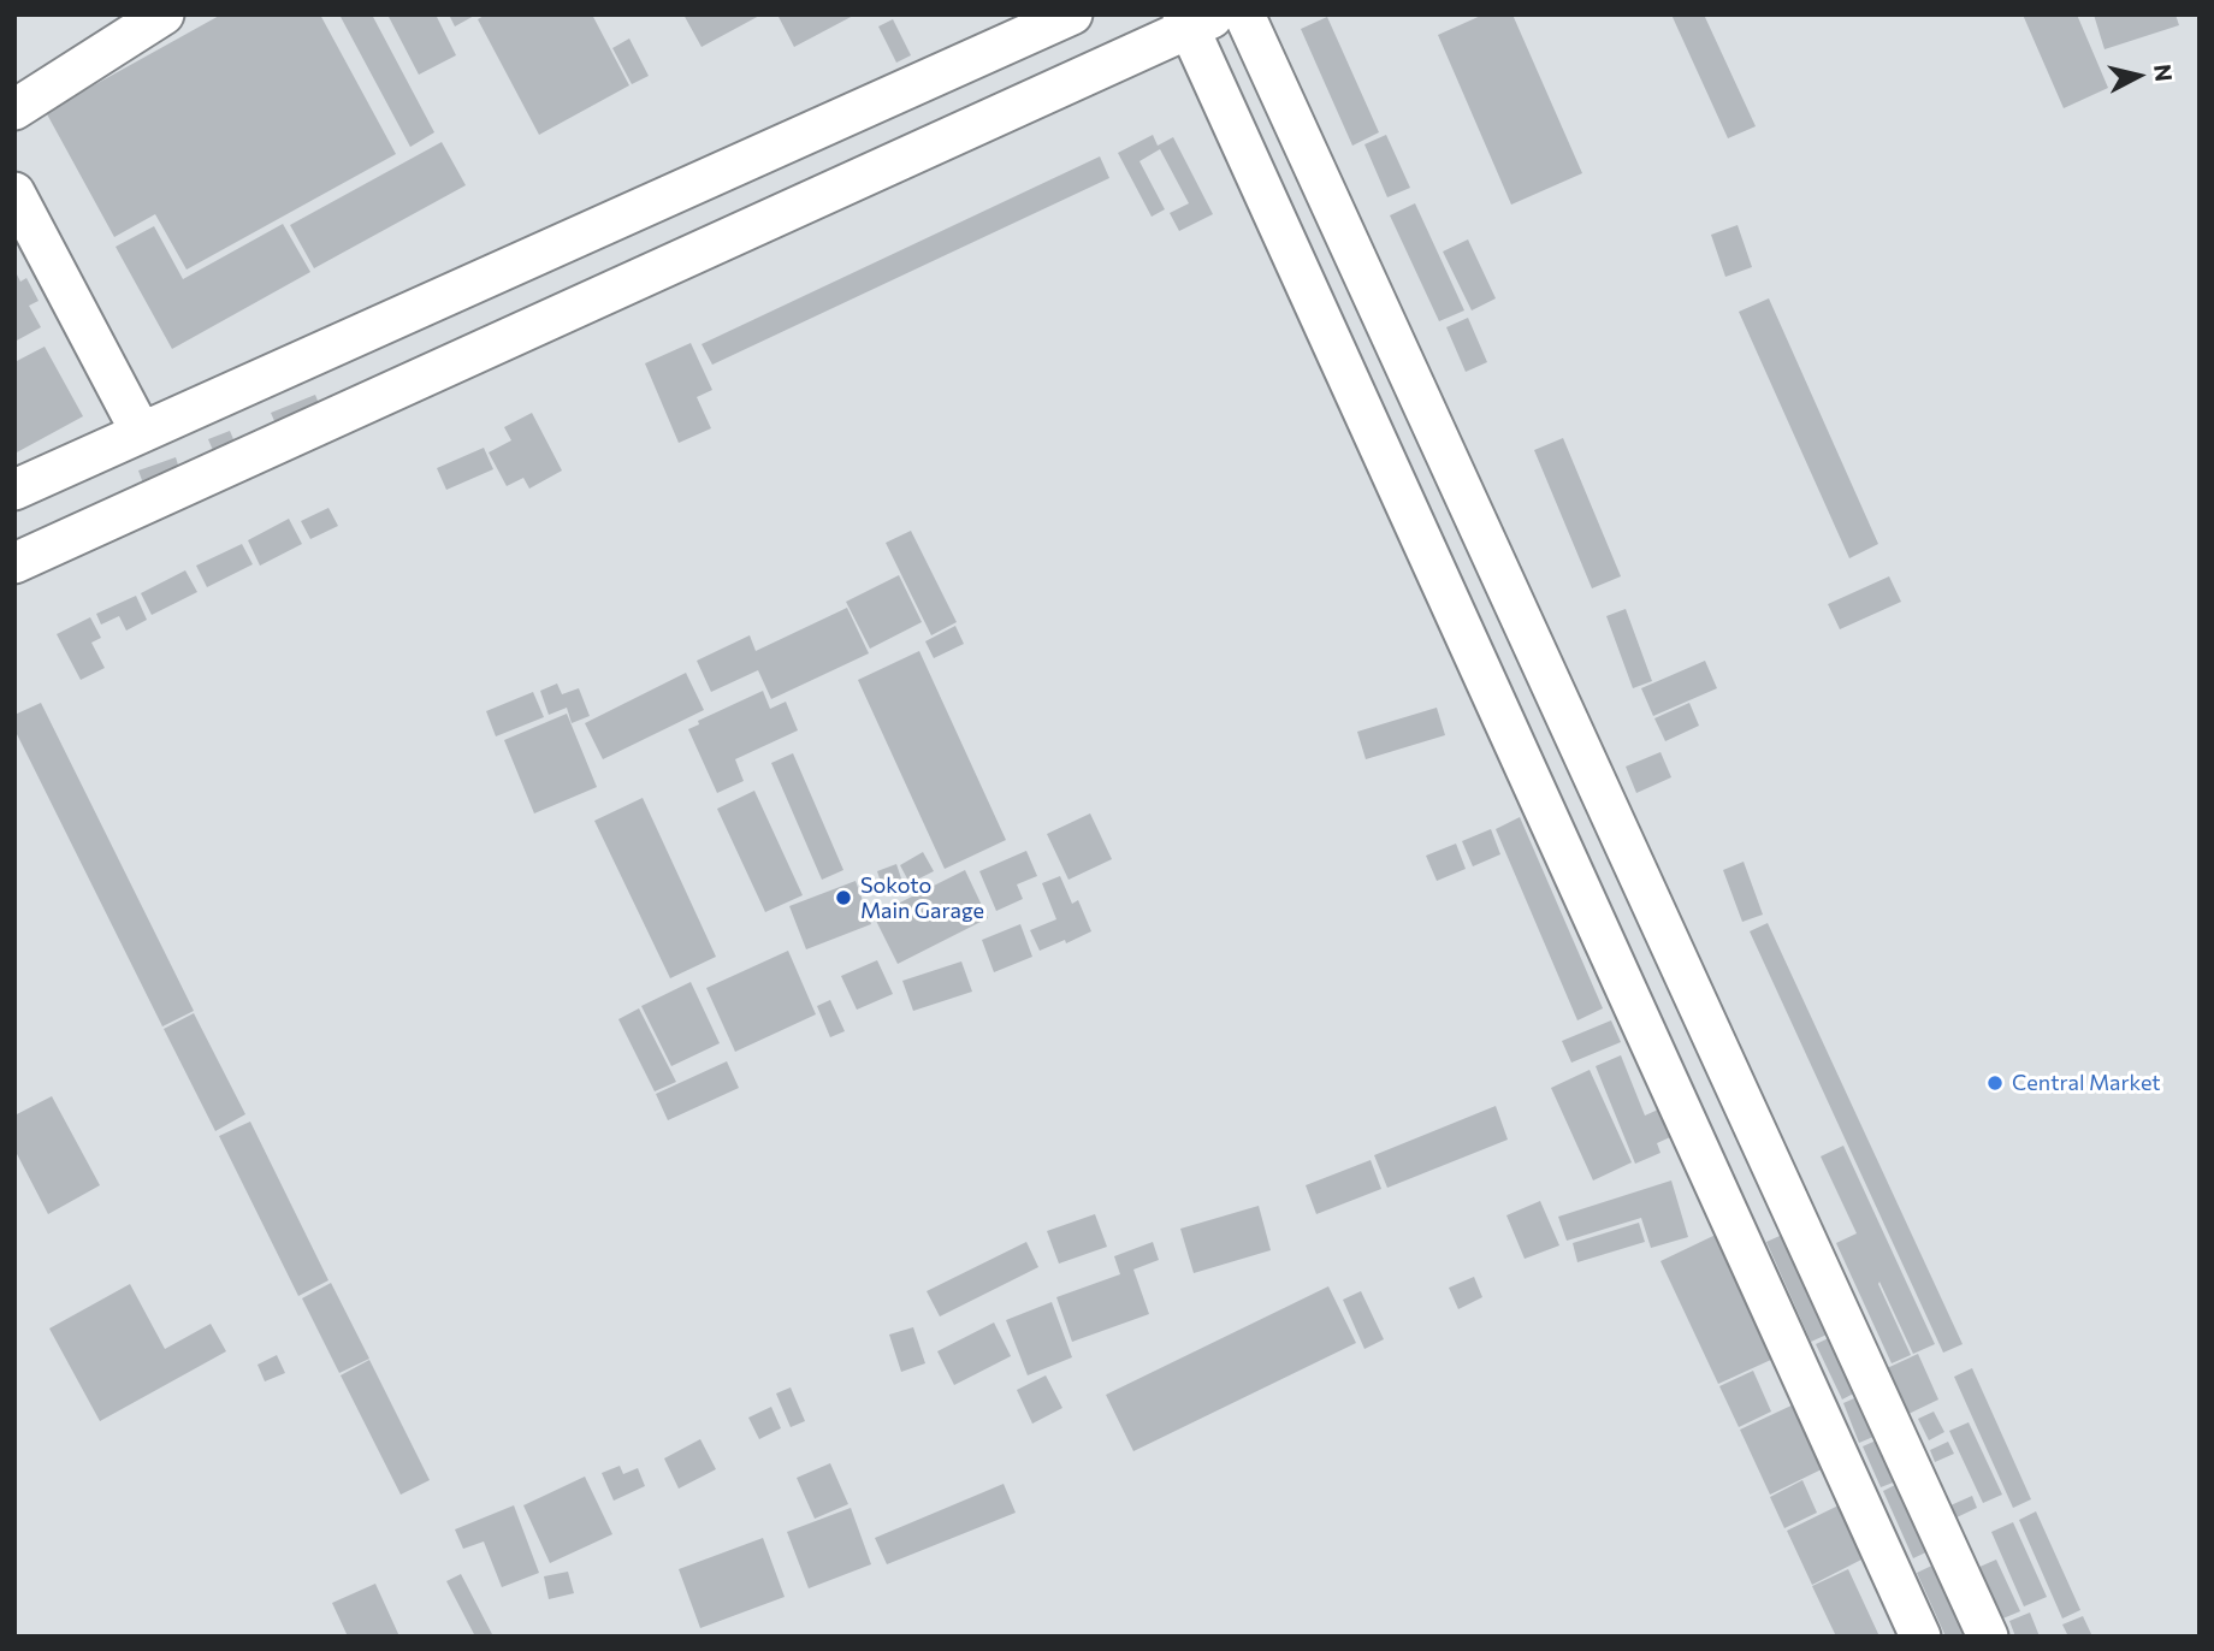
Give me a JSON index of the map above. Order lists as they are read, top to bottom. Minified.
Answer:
{"places":["Sokoto Main Garage","Central Market"],"north":"right"}
